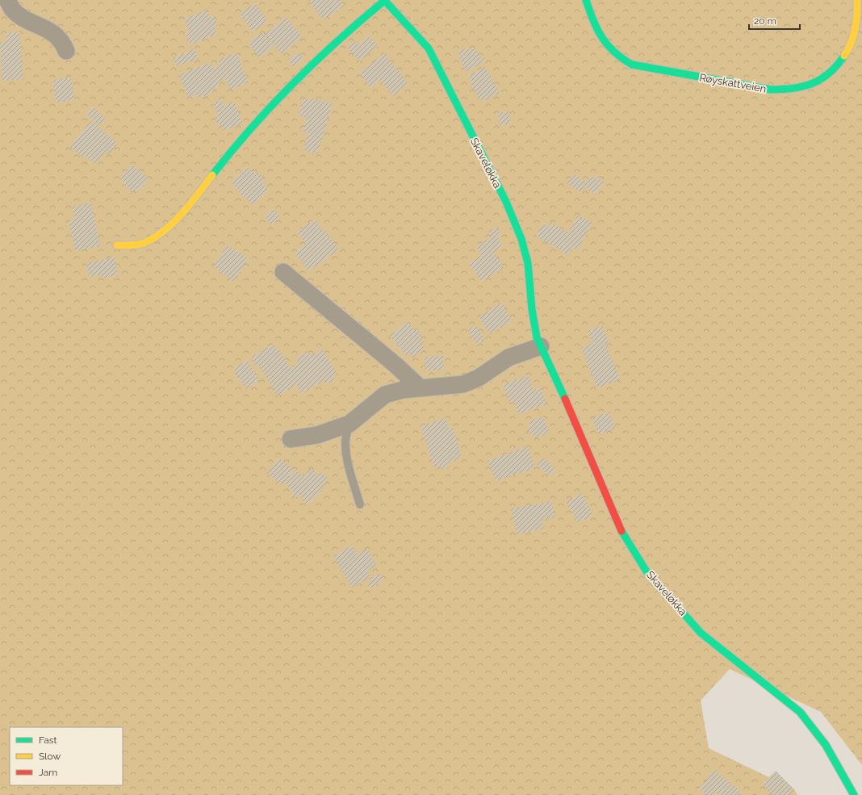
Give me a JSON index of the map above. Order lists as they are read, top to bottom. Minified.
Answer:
{"streets":{"street":["Røyskattveien","Skaveløkka"]},"legend":["Fast","Slow","Jam"],"scale_bar":"20 m"}
